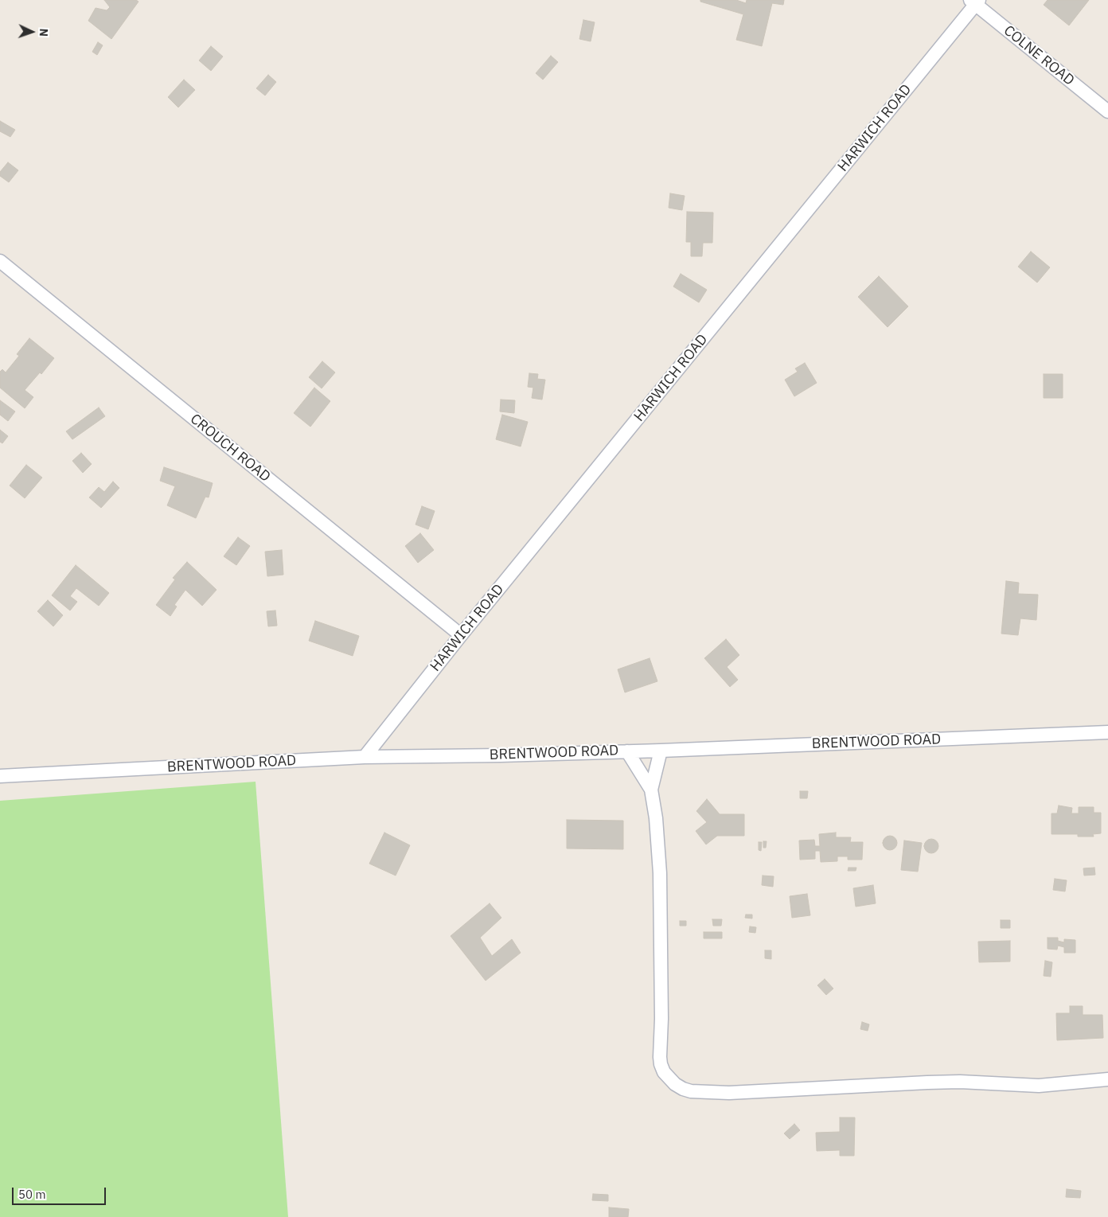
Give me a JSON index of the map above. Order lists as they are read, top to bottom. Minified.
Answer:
{"streets":{"street":["COLNE ROAD","HARWICH ROAD","CROUCH ROAD","BRENTWOOD ROAD"]},"crossings":[["COLNE ROAD","HARWICH ROAD"],["HARWICH ROAD","CROUCH ROAD"],["HARWICH ROAD","BRENTWOOD ROAD"]],"scale_bar":"50 m","north":"right"}
